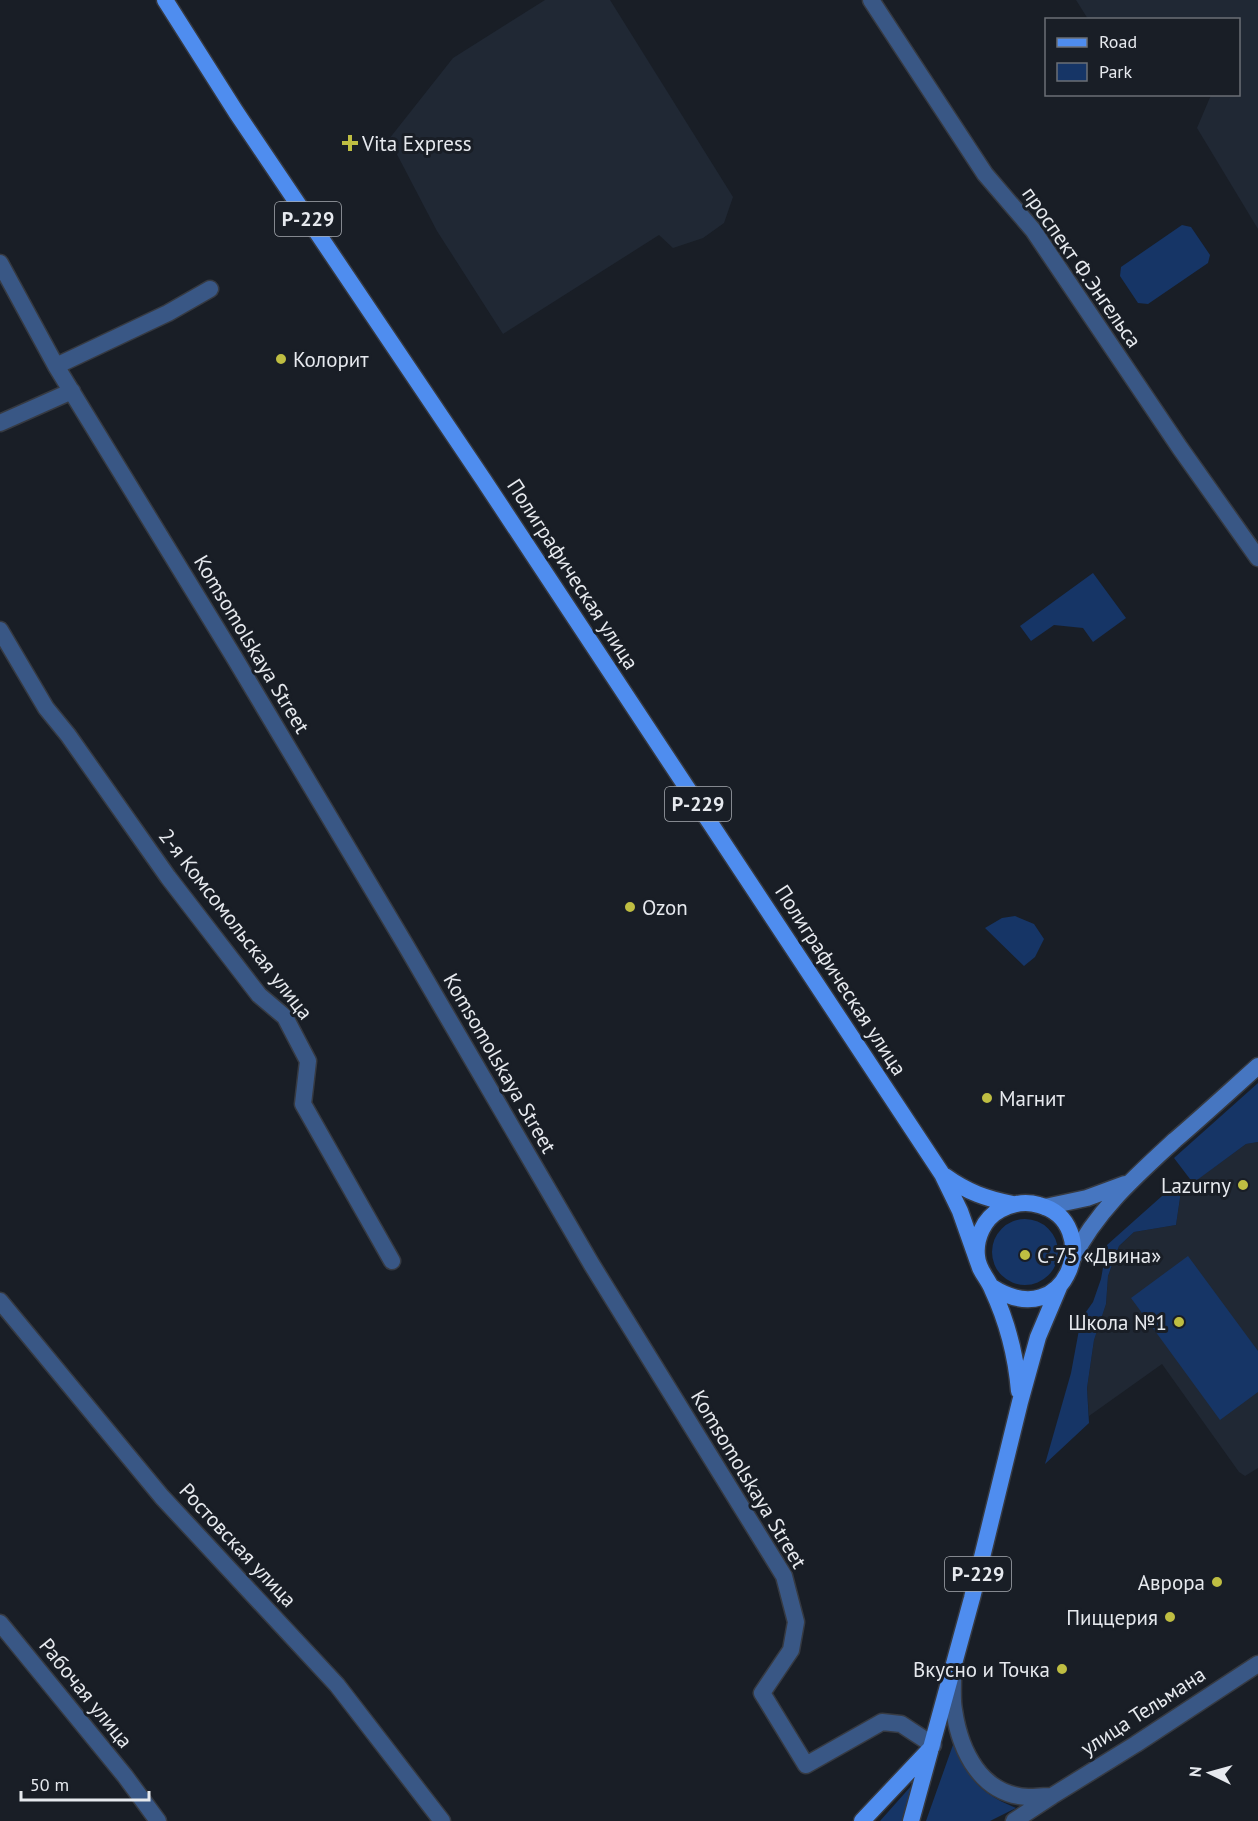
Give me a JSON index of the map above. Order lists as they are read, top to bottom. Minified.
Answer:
{"streets":{"main road":["Р-229","Полиграфическая улица"],"street":["проспект Ф.Энгельса","Komsomolskaya Street","2-я Комсомольская улица","Ростовская улица","Рабочая улица","улица Тельмана"]},"crossings":[["Полиграфическая улица","Komsomolskaya Street"]],"places":{"health":["Vita Express"],"other":["Колорит","Ozon","Магнит","Lazurny","С-75 «Двина»","Школа №1","Аврора","Пиццерия","Вкусно и Точка"]},"legend":["Road","Park"],"scale_bar":"50 m","north":"left"}
